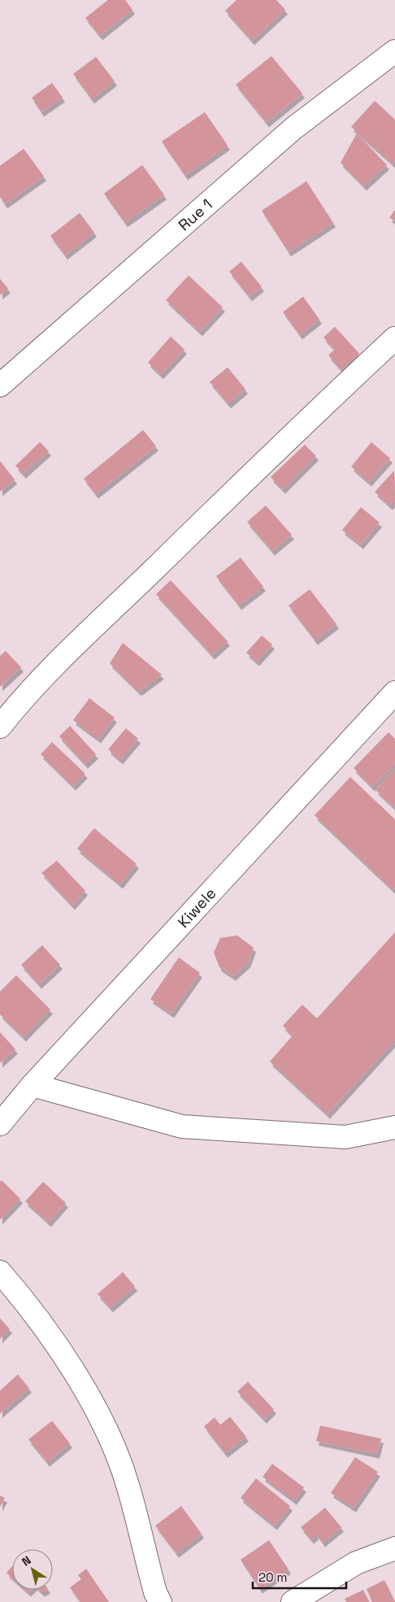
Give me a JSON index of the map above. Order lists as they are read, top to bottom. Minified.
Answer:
{"streets":{"street":["Rue 1","Kiwele"]},"scale_bar":"20 m","north":"top left"}
